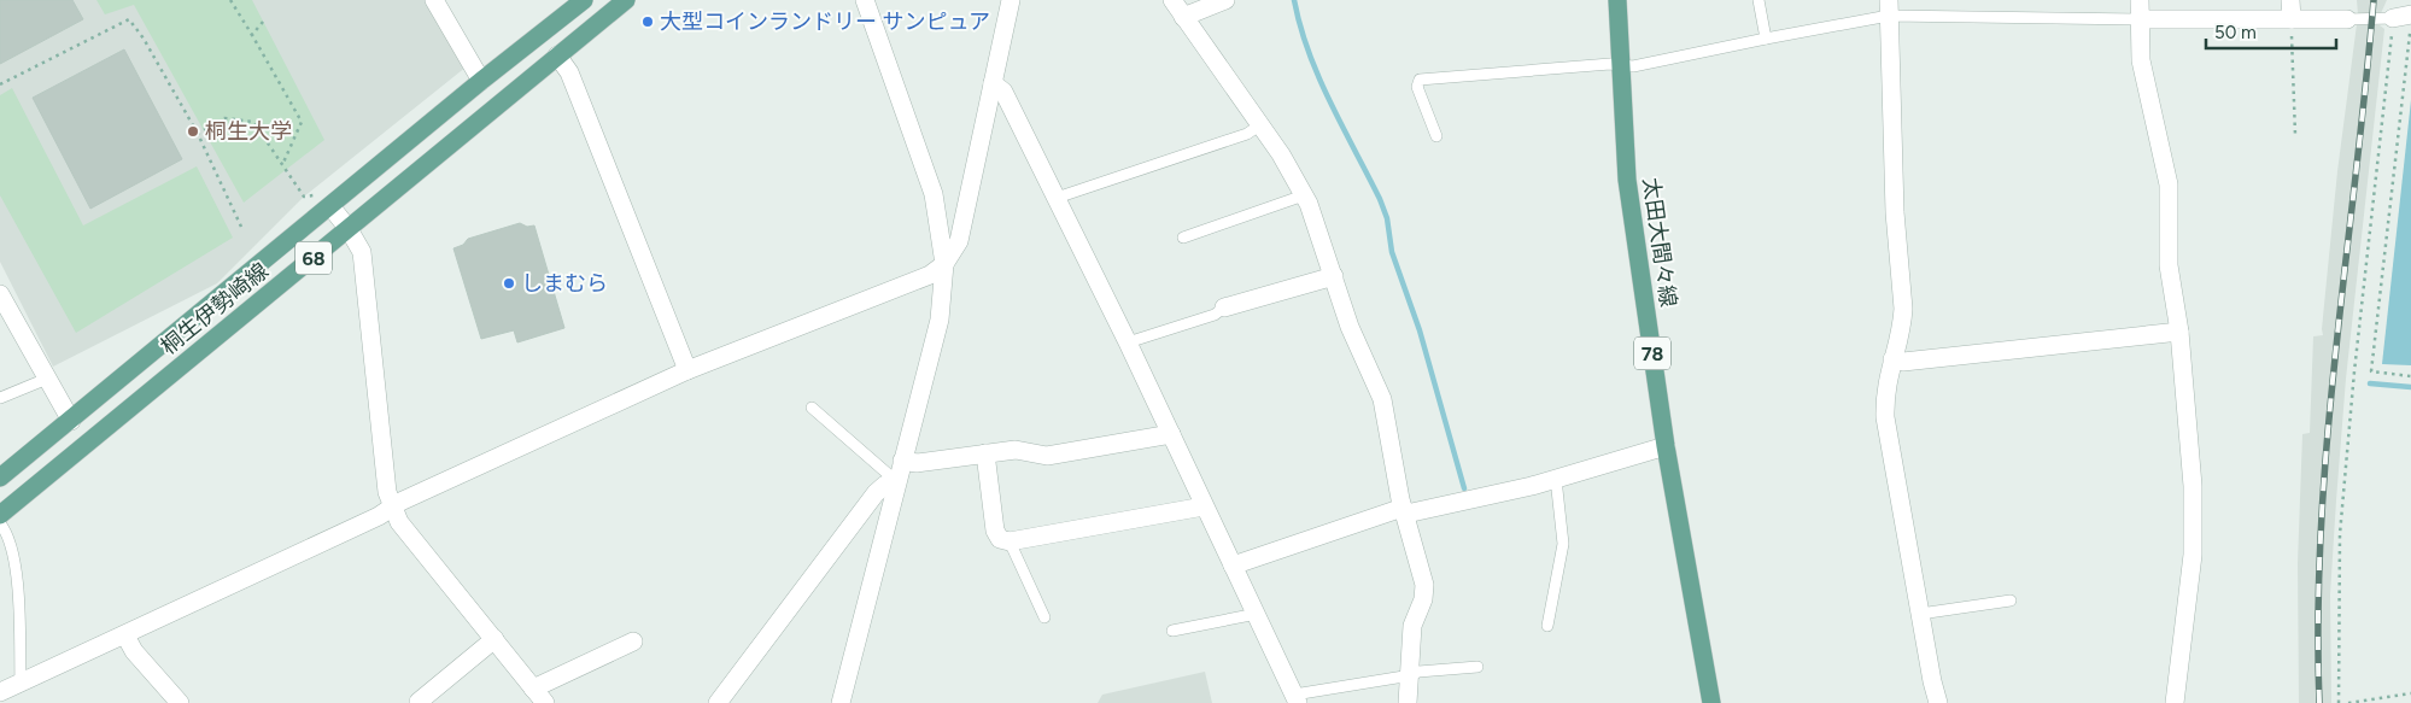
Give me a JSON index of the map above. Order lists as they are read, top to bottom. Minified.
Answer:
{"streets":{"main road":["太田大間々線","68","桐生伊勢崎線","78"]},"places":["大型コインランドリー サンピュア","桐生大学","しまむら"],"scale_bar":"50 m"}
